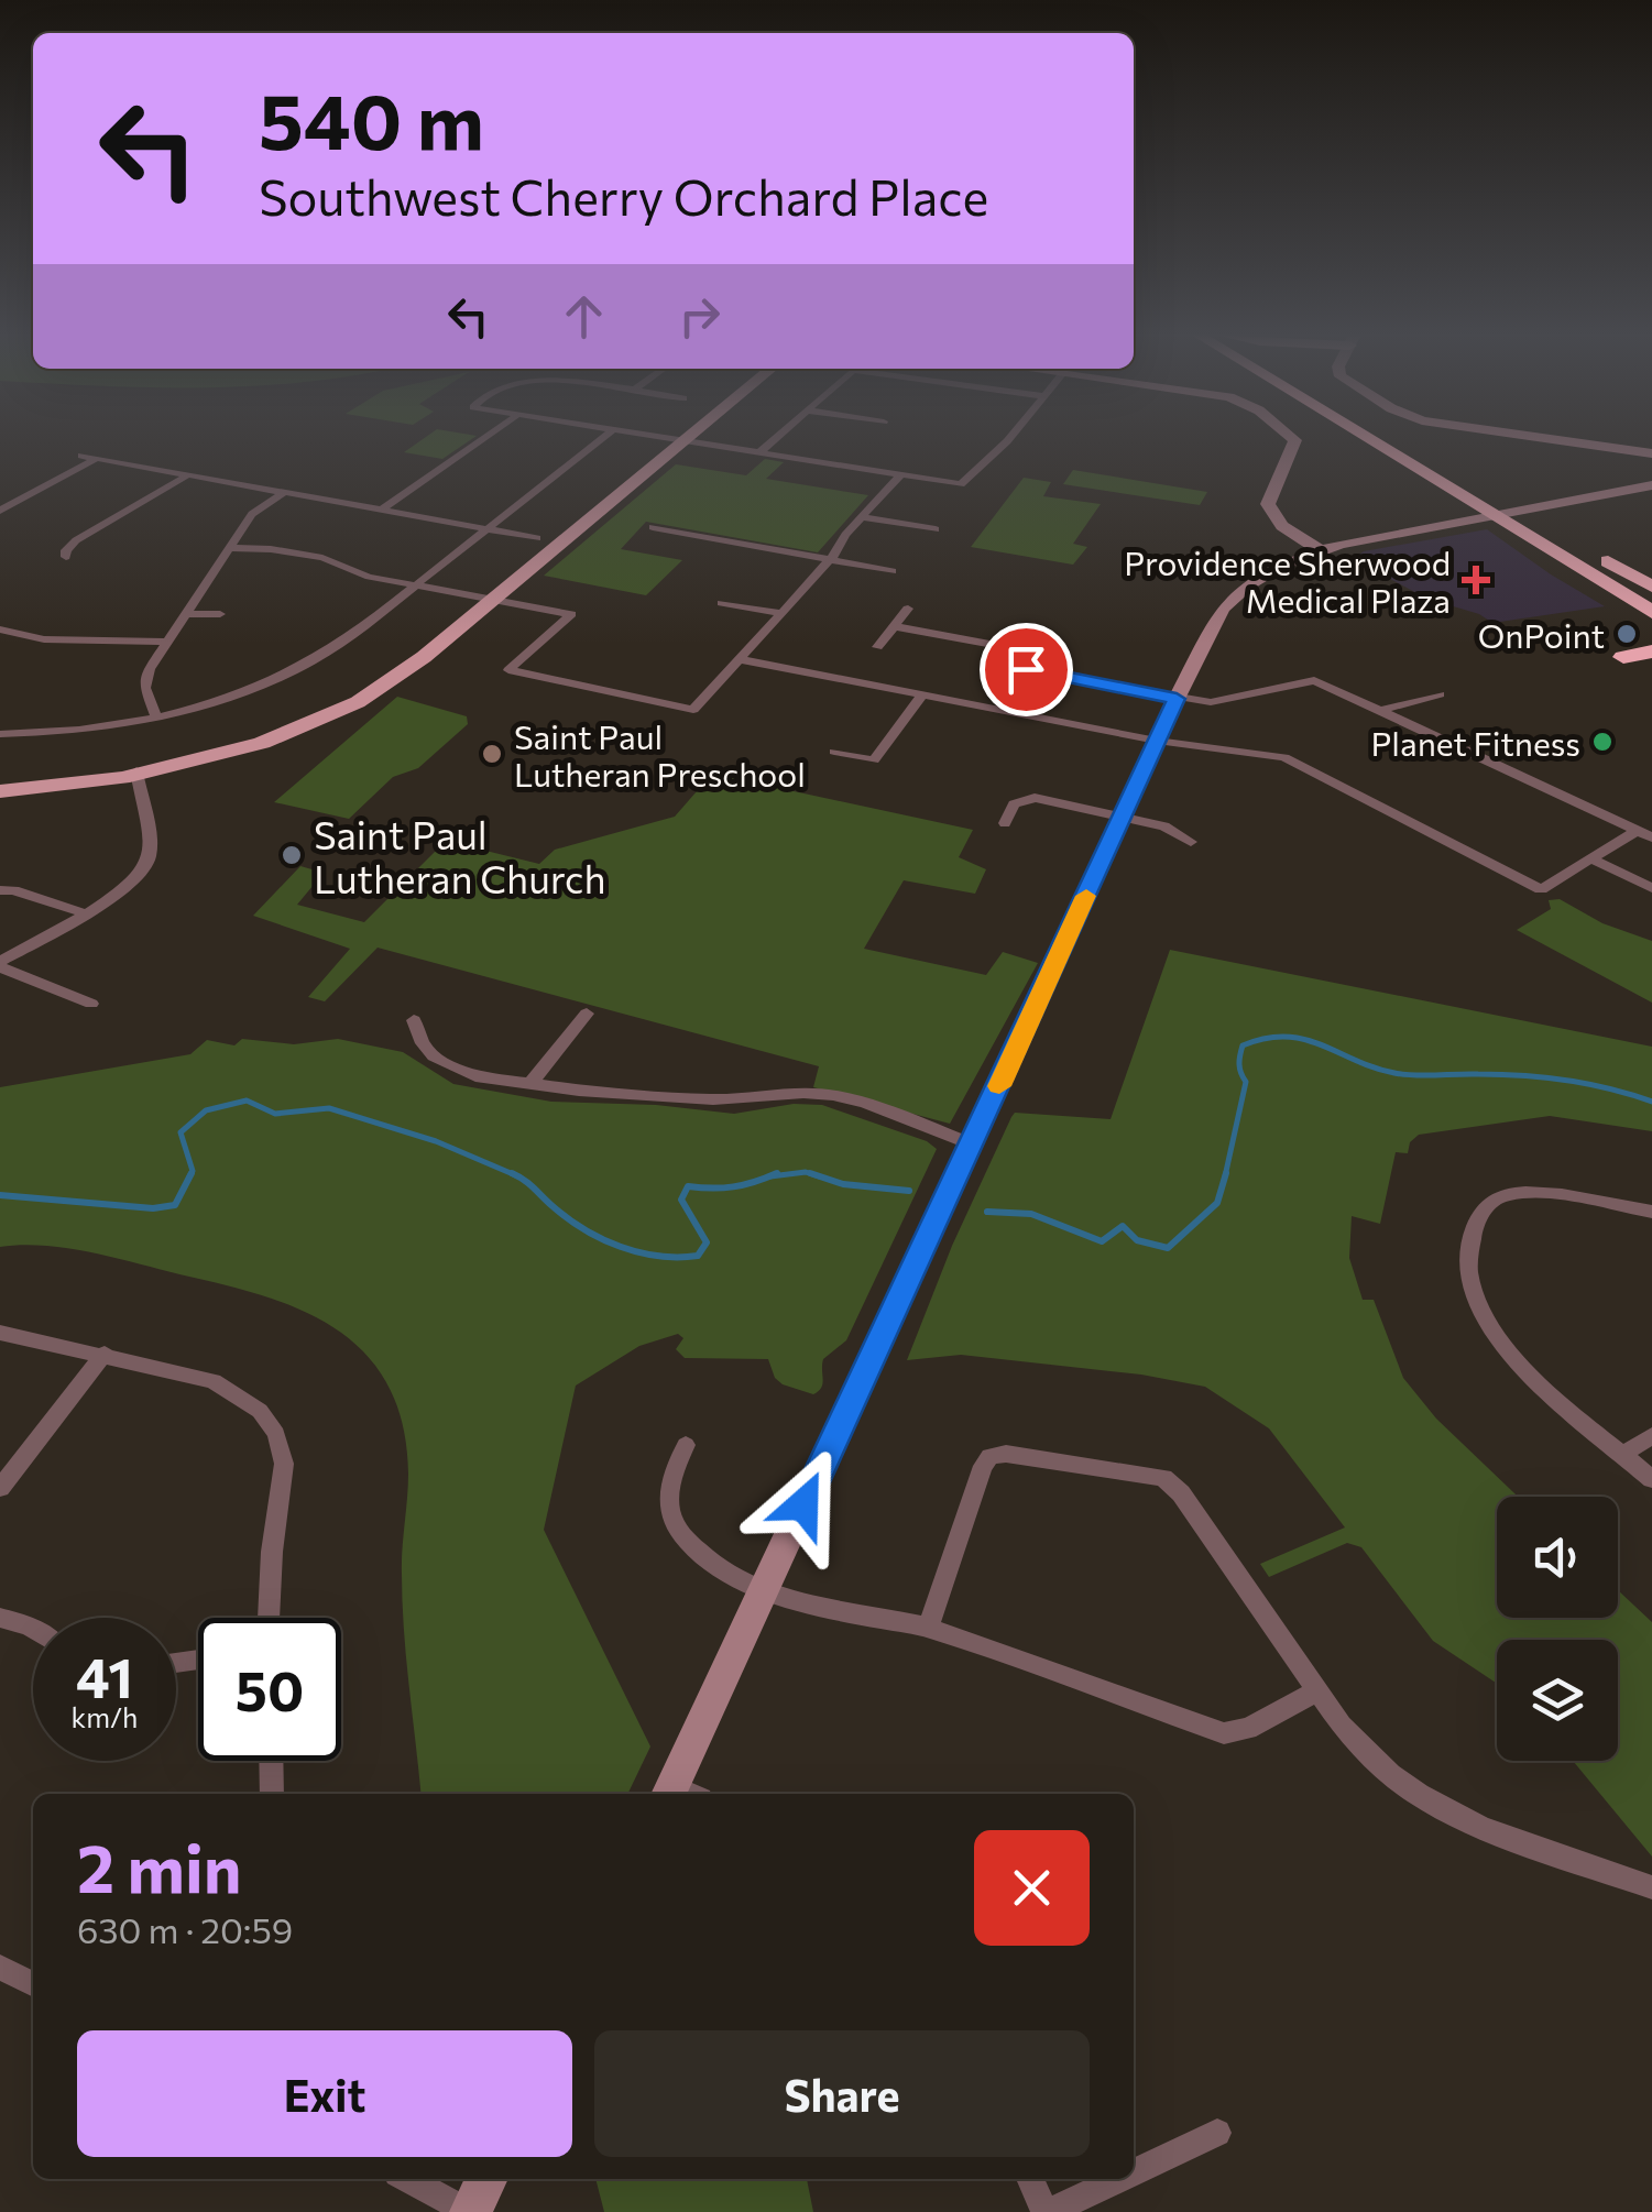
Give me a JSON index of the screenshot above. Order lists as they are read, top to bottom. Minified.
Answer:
{"places":{"health":["Providence Sherwood Medical Plaza"],"other":["OnPoint","Planet Fitness","Saint Paul Lutheran Preschool","Saint Paul Lutheran Church"]},"page":{"turn":["540 m","Southwest Cherry Orchard Place"],"speed":"41 km/h","limit":"50","heading":["2 min","630 m · 20:59"],"buttons":["Exit","Share"]}}
